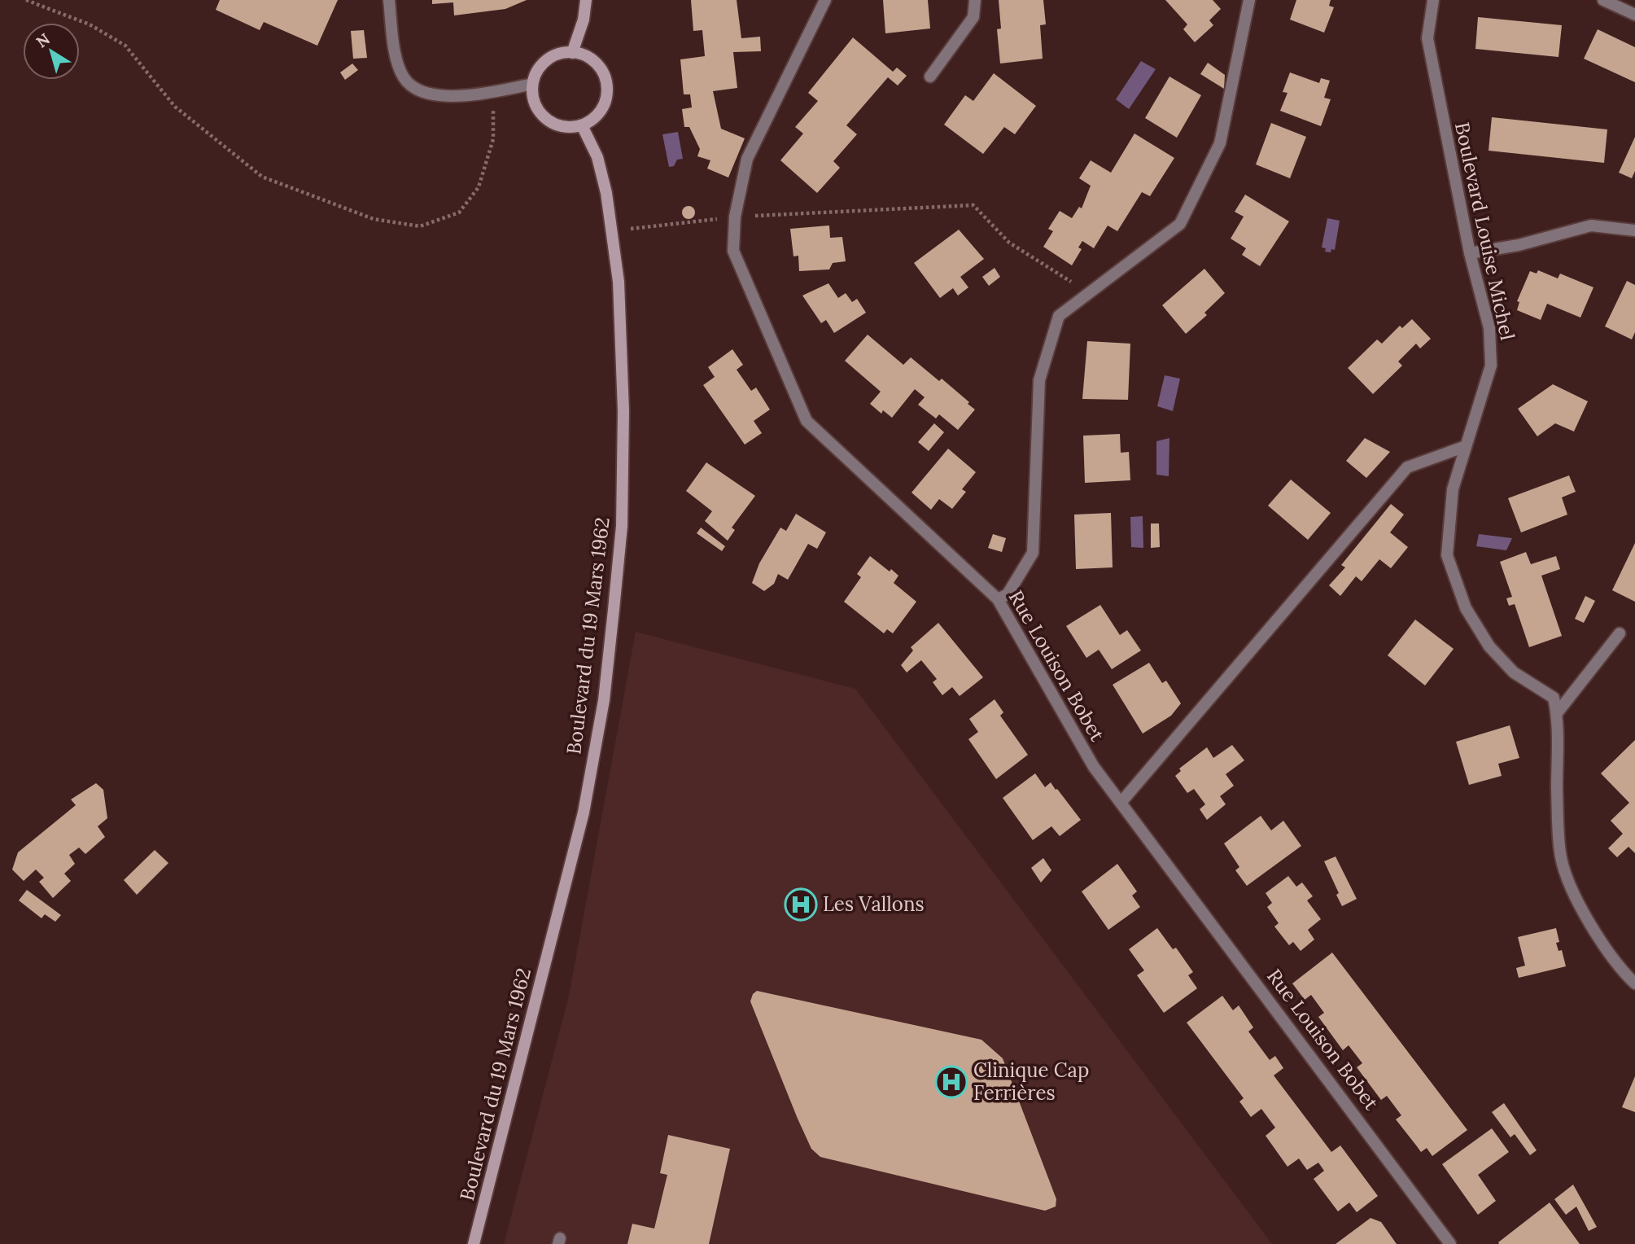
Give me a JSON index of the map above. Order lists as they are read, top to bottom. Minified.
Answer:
{"streets":{"main road":["Boulevard du 19 Mars 1962"],"street":["Boulevard Louise Michel","Rue Louison Bobet"]},"places":{"hospital":["Les Vallons","Clinique Cap Ferrières"]},"north":"top left"}
